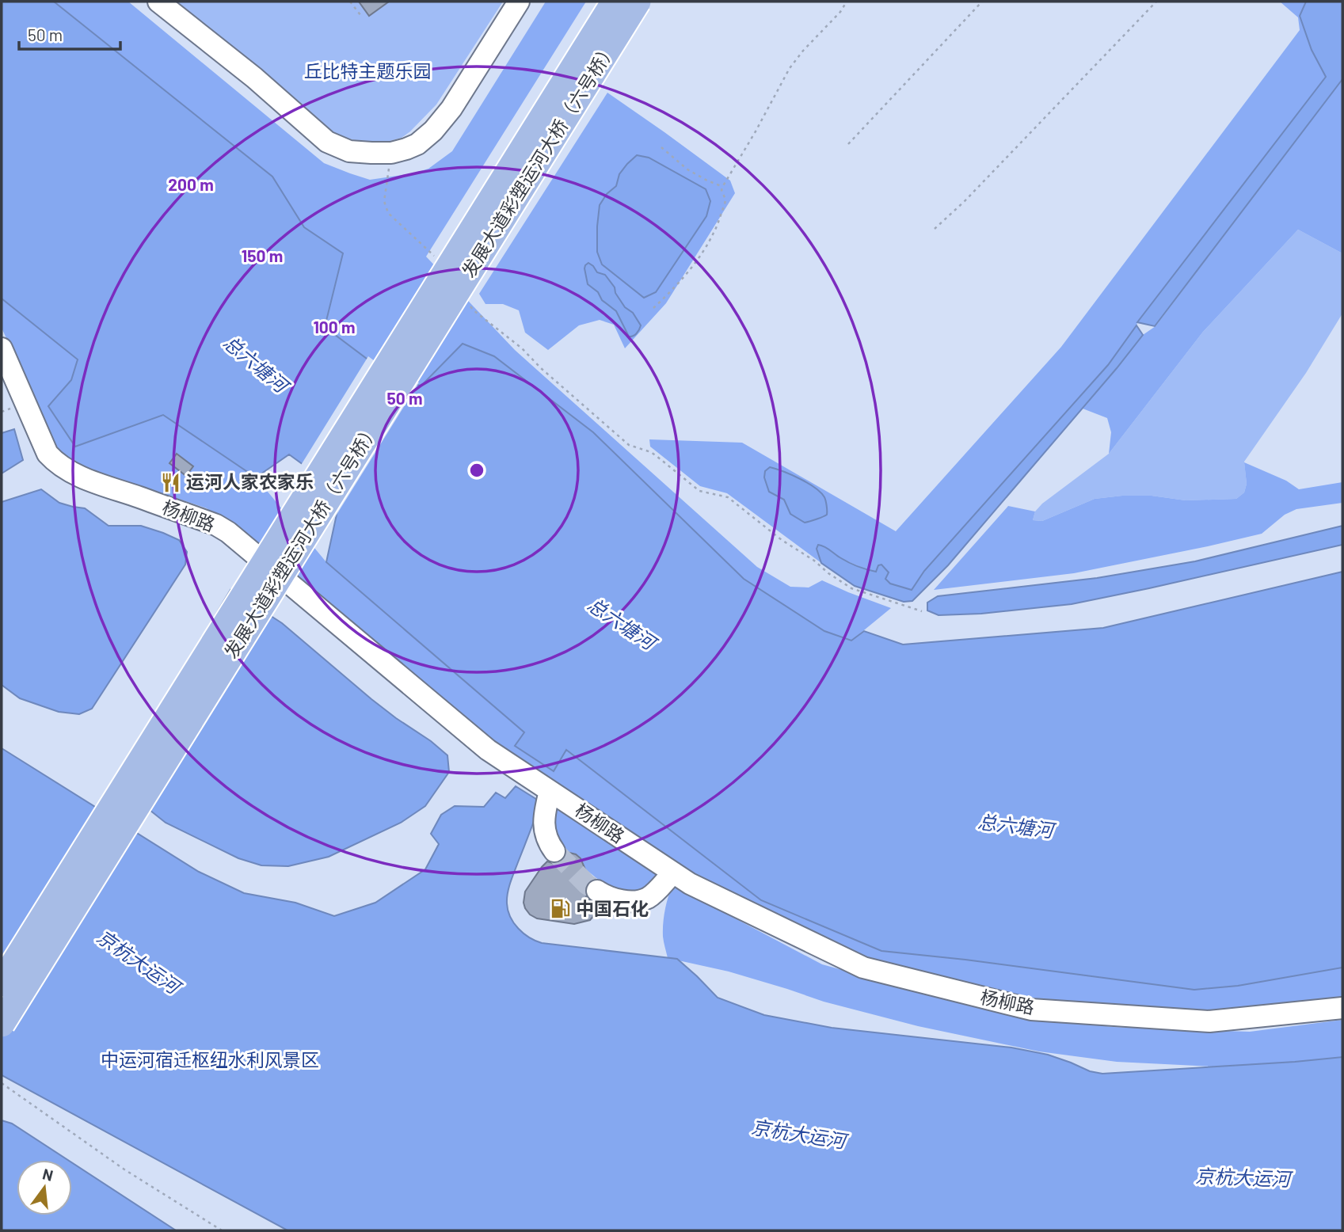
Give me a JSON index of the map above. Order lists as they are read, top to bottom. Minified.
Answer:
{"streets":{"main road":["发展大道彩塑运河大桥（六号桥）"],"street":["杨柳路"]},"water":["总六塘河","京杭大运河"],"parks":["丘比特主题乐园","中运河宿迁枢纽水利风景区"],"places":{"restaurant":["运河人家农家乐"],"fuel station":["中国石化"]},"scale_bar":"50 m","north":"top","rings":["200 m","150 m","100 m","50 m"]}
